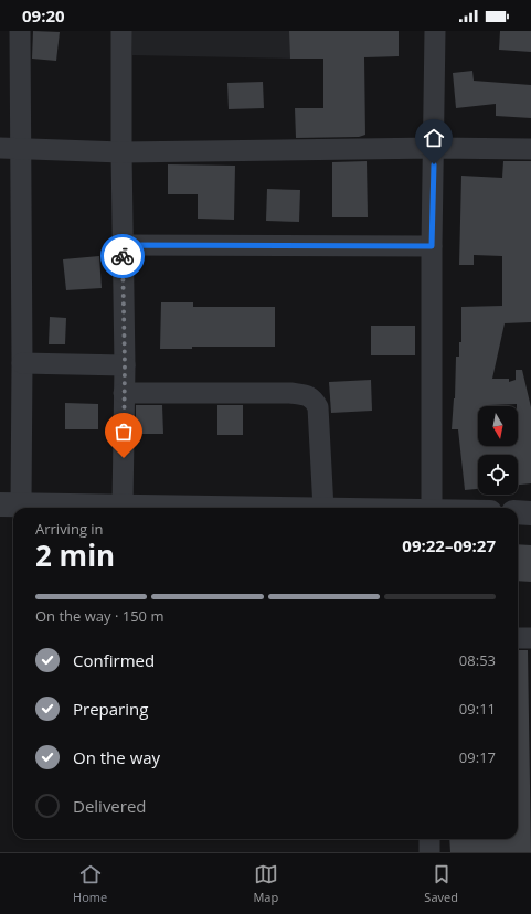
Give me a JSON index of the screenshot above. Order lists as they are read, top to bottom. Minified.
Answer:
{"north":"bottom","page":{"status":"09:20","heading":["2 min","Arriving in","09:22–09:27"],"bar":"On the way · 150 m","list":[["Confirmed","08:53"],["Preparing","09:11"],["On the way","09:17"],"Delivered"],"tabs":["Home","Map","Saved"]}}
